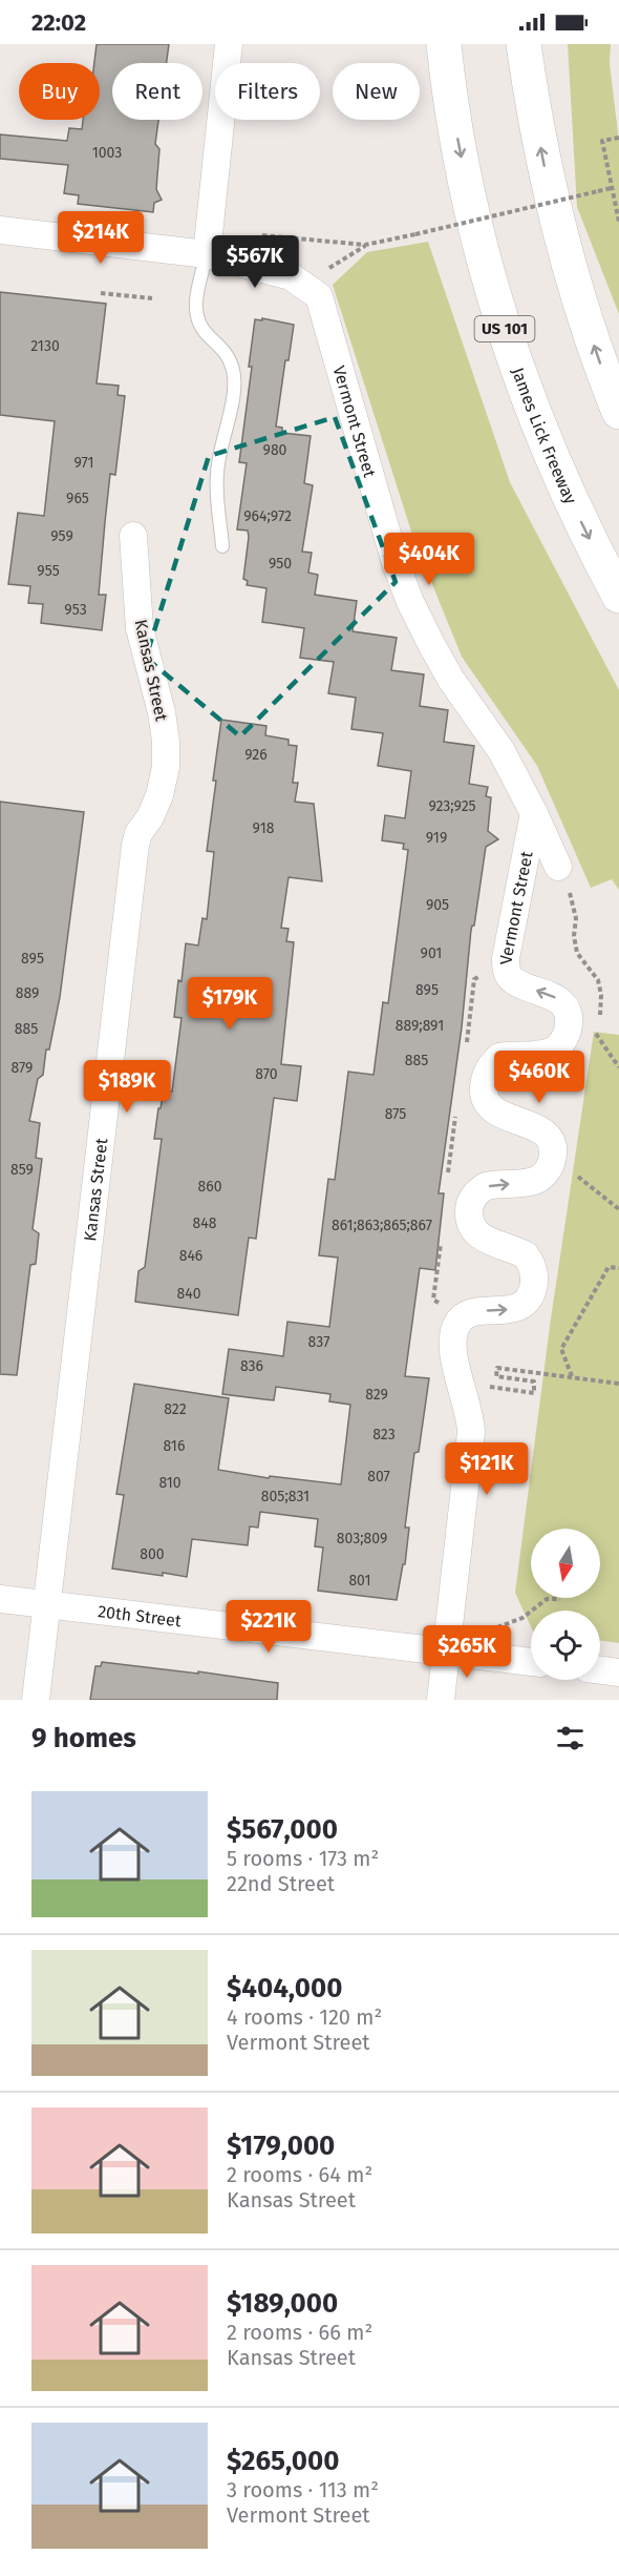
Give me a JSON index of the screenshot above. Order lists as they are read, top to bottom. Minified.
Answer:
{"streets":{"highway":["US 101","James Lick Freeway"],"street":["Vermont Street","Kansas Street","20th Street"]},"crossings":[["Kansas Street","20th Street"]],"house_numbers":["1003","2130","980","971","965","964;972","959","950","955","953","926","923;925","918","919","905","901","895","895","889","889;891","885","885","879","870","875","859","860","848","861;863;865;867","846","840","837","836","829","822","823","816","807","810","805;831","803;809","800","801"],"north":"bottom","page":{"status":"22:02","chip":["Buy","Rent","Filters","New"],"price":["$214K","$567K","$404K","$179K","$460K","$189K","$121K","$221K","$265K"],"heading":"9 homes","list":[{"name":"$567,000","note":"5 rooms · 173 m² · 22nd Street"},{"name":"$404,000","note":"4 rooms · 120 m² · Vermont Street"},{"name":"$179,000","note":"2 rooms · 64 m² · Kansas Street"},{"name":"$189,000","note":"2 rooms · 66 m² · Kansas Street"},{"name":"$265,000","note":"3 rooms · 113 m² · Vermont Street"}]}}
